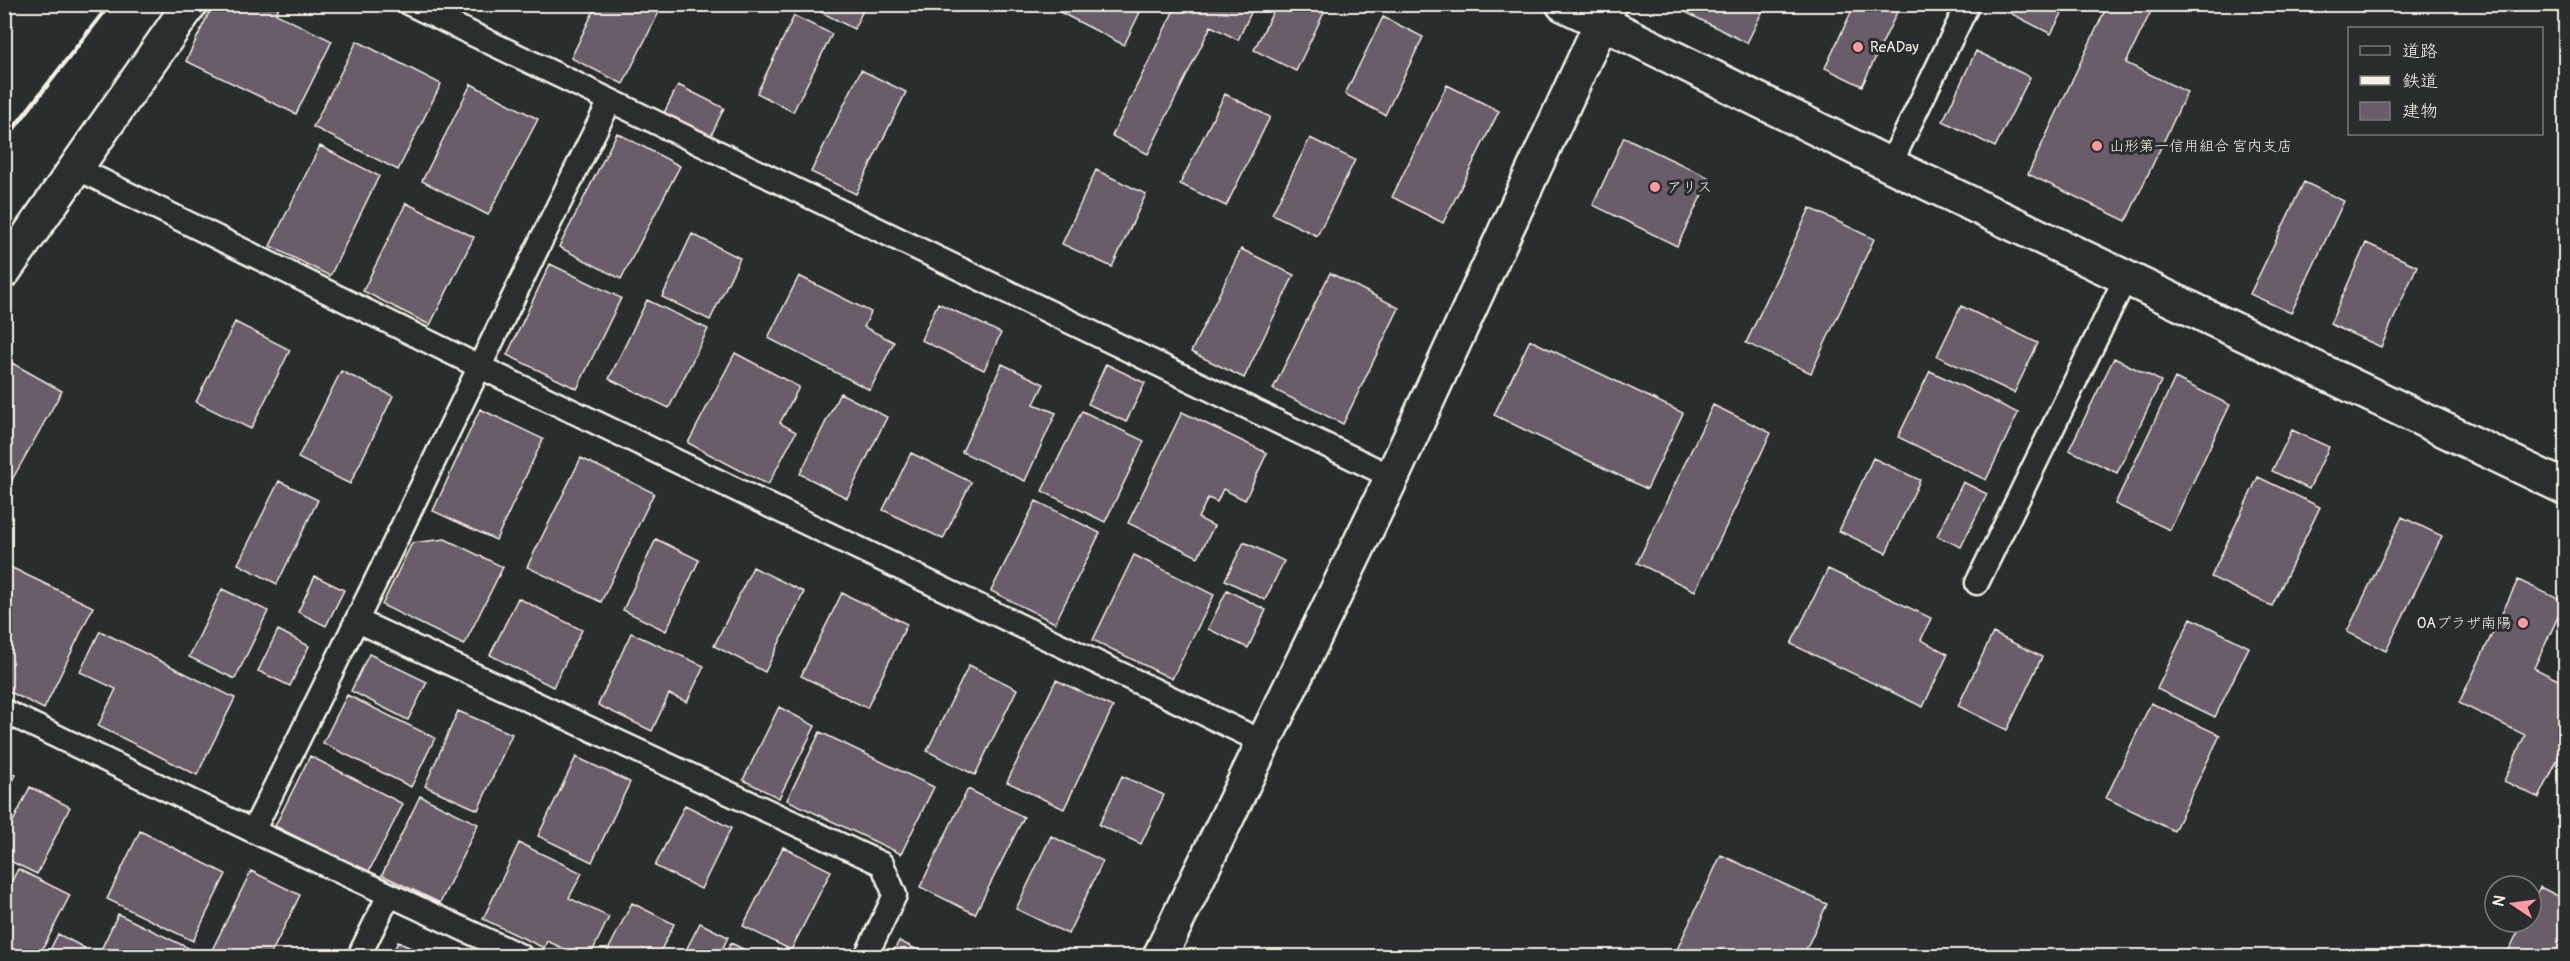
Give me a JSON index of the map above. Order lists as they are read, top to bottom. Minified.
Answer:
{"places":["ReADay","山形第一信用組合 宮内支店","アリス","OAプラザ南陽"],"legend":["道路","鉄道","建物"],"north":"left"}
